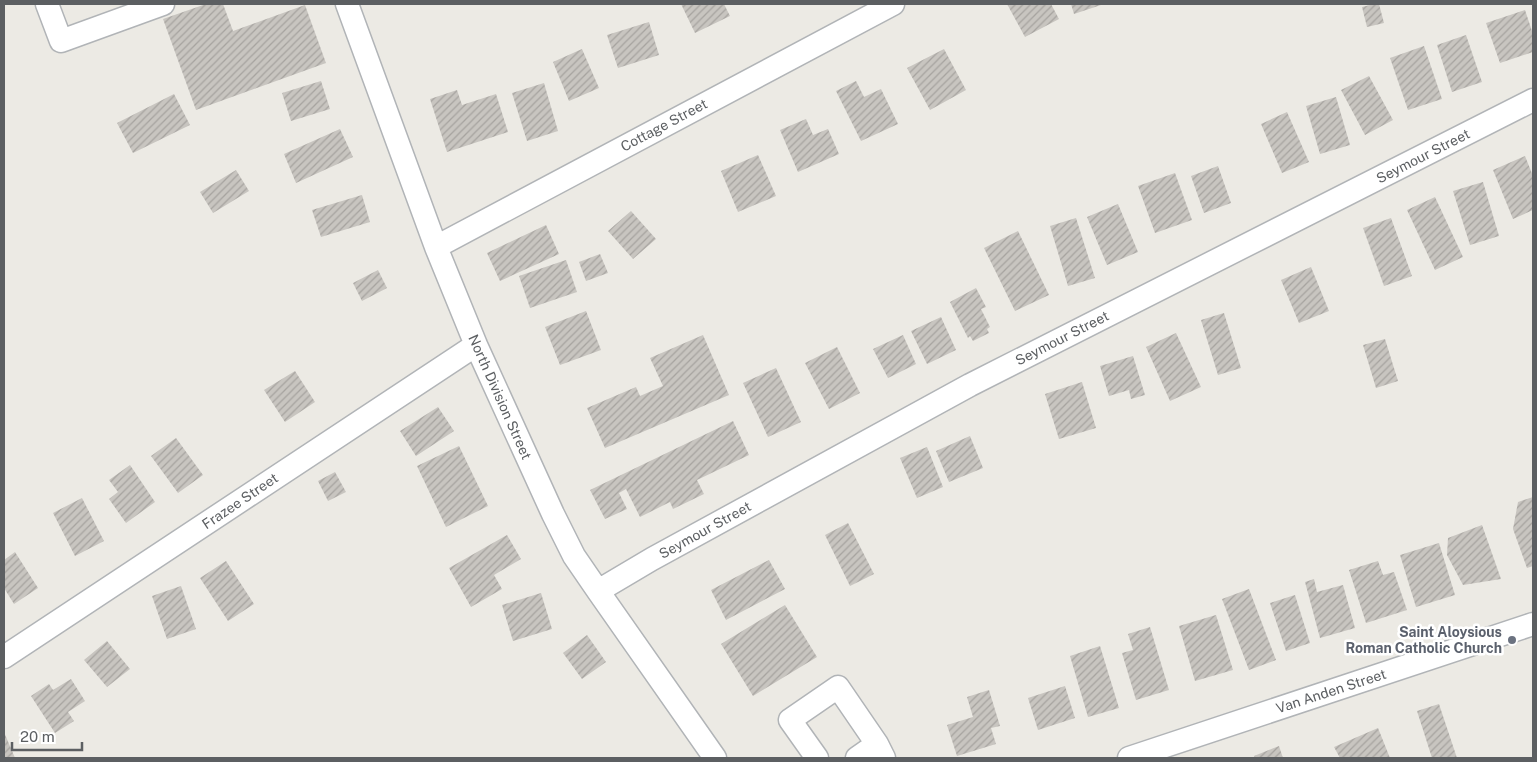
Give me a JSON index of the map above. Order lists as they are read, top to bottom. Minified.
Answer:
{"streets":{"street":["Cottage Street","Seymour Street","North Division Street","Frazee Street","Van Anden Street"]},"crossings":[["Cottage Street","North Division Street"],["Seymour Street","North Division Street"],["North Division Street","Frazee Street"]],"places":["Saint Aloysious Roman Catholic Church"],"scale_bar":"20 m"}
